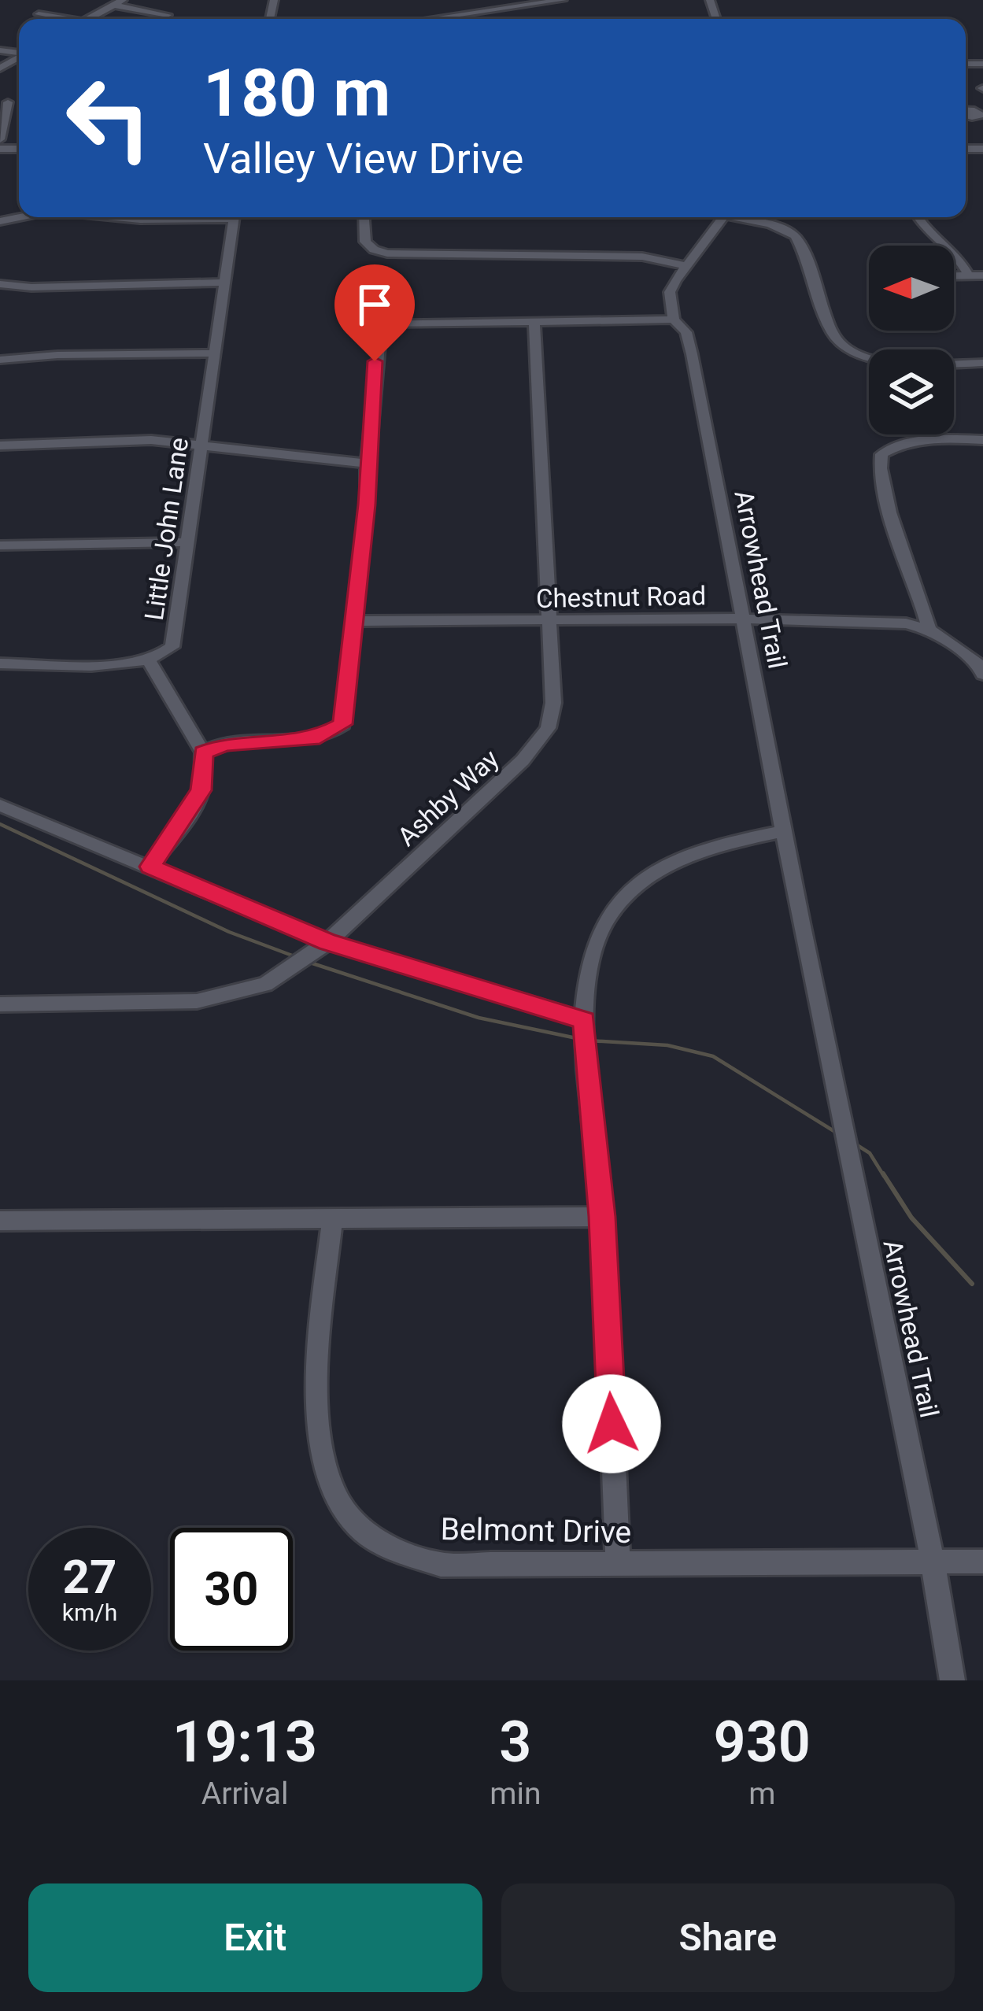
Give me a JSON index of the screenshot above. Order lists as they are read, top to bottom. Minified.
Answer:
{"streets":{"street":["Little John Lane","Arrowhead Trail","Chestnut Road","Ashby Way","Belmont Drive"]},"crossings":[["Arrowhead Trail","Chestnut Road"],["Arrowhead Trail","Belmont Drive"],["Chestnut Road","Ashby Way"]],"north":"left","page":{"turn":["180 m","Valley View Drive"],"speed":"27 km/h","limit":"30","eta":["19:13","Arrival","3","min","930","m"],"buttons":["Exit","Share"]}}
